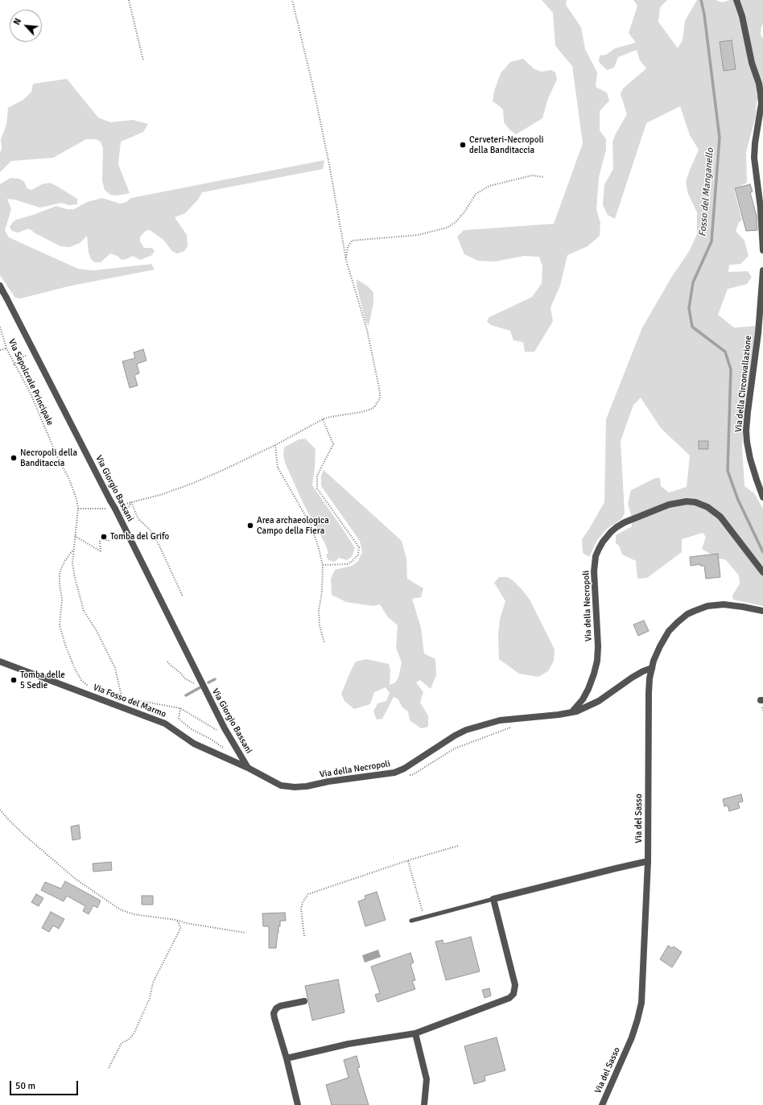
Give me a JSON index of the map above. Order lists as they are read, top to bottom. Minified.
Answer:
{"streets":{"street":["Via della Circonvallazione","Via Giorgio Bassani","Via della Necropoli","Via Fosso del Marmo","Via del Sasso"],"path":["Via Sepolcrale Principale"]},"crossings":[["Via Giorgio Bassani","Via della Necropoli"],["Via Giorgio Bassani","Via Fosso del Marmo"],["Via della Necropoli","Via Fosso del Marmo"],["Via della Necropoli","Via del Sasso"]],"water":["Fosso del Manganello"],"places":["Cerveteri-Necropoli della Banditaccia","Necropoli della Banditaccia","Area archaeologica Campo della Fiera","Tomba del Grifo","Tomba delle 5 Sedie"],"scale_bar":"50 m","north":"top left"}
